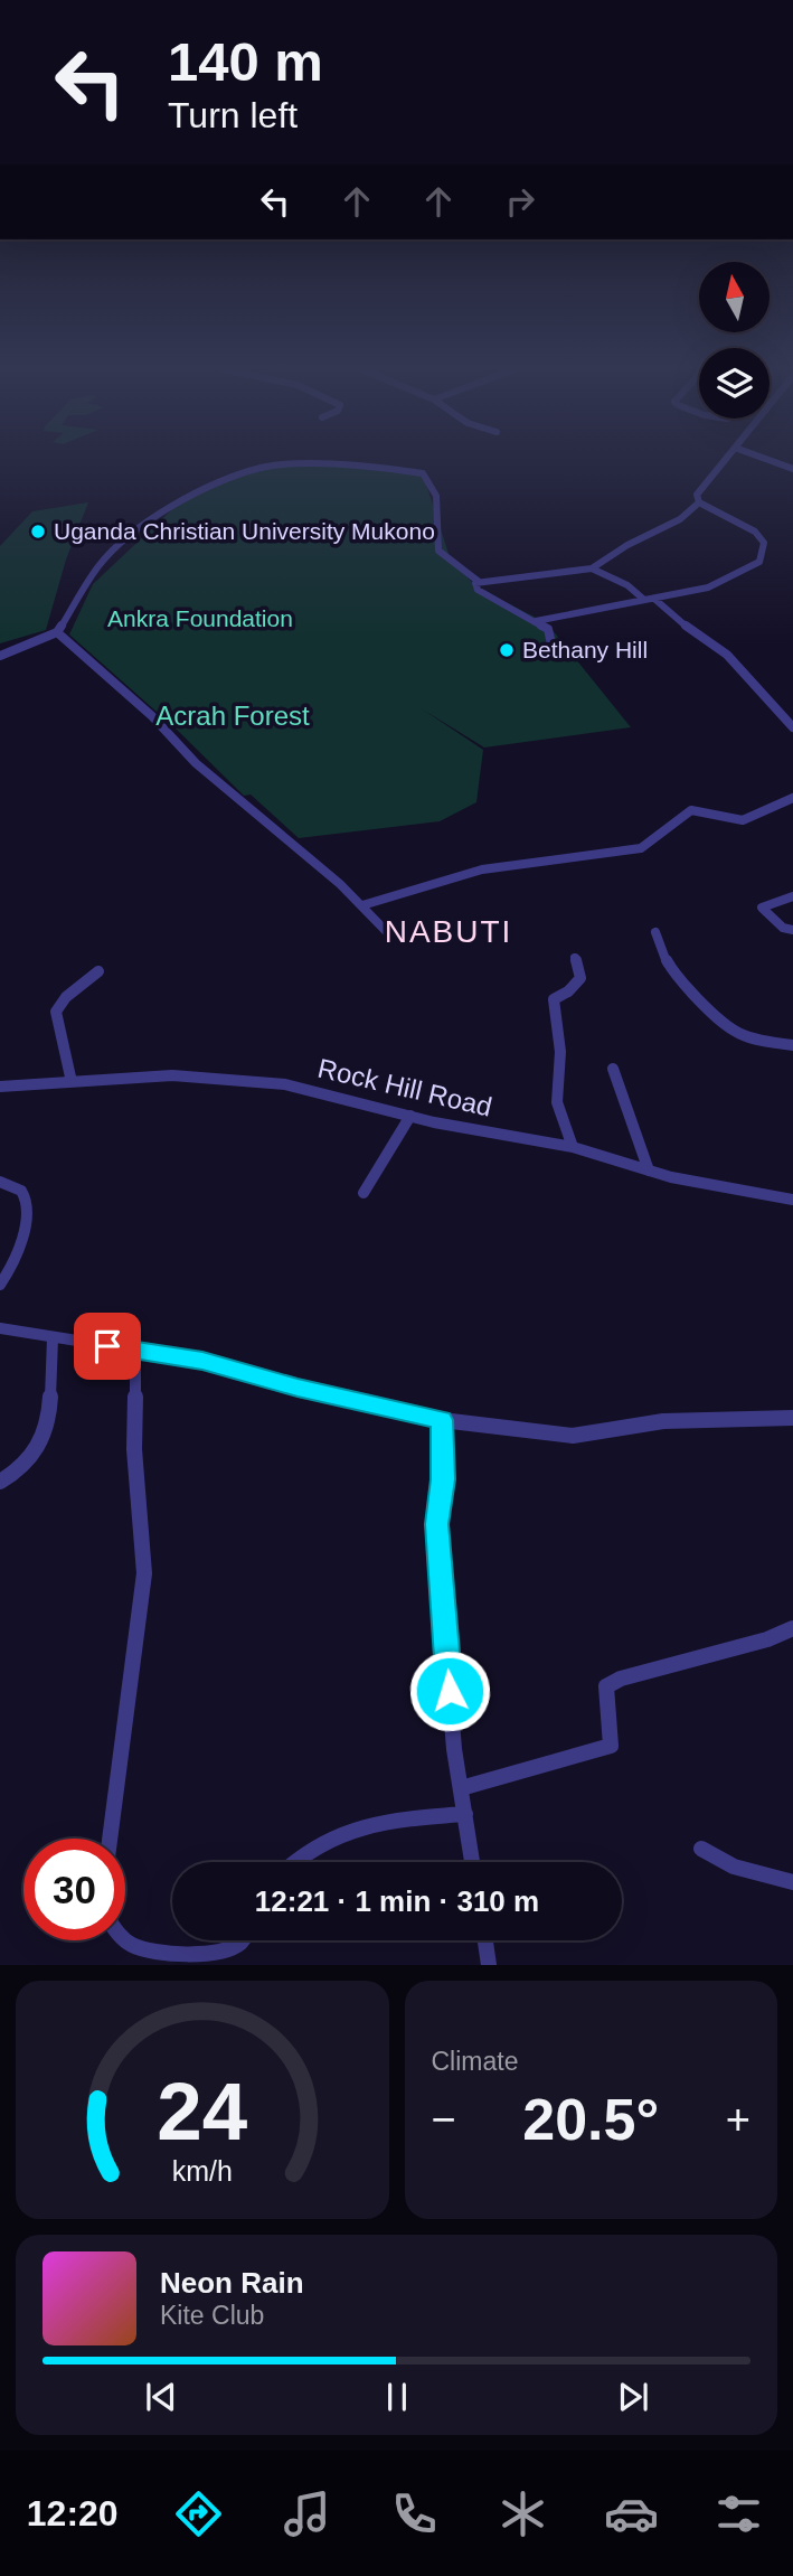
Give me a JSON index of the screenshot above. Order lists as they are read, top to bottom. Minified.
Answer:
{"streets":{"street":["Rock Hill Road"]},"districts":["NABUTI"],"parks":["Ankra Foundation","Acrah Forest"],"places":["Uganda Christian University Mukono","Bethany Hill"],"north":"top","page":{"turn":["140 m","Turn left"],"limit":"30","trip":"12:21 · 1 min · 310 m","tile":"Climate","heat":["−","20.5°","+"],"song":["Neon Rain","Kite Club"],"tabs":"12:20","gauge":["24","km/h"]}}
